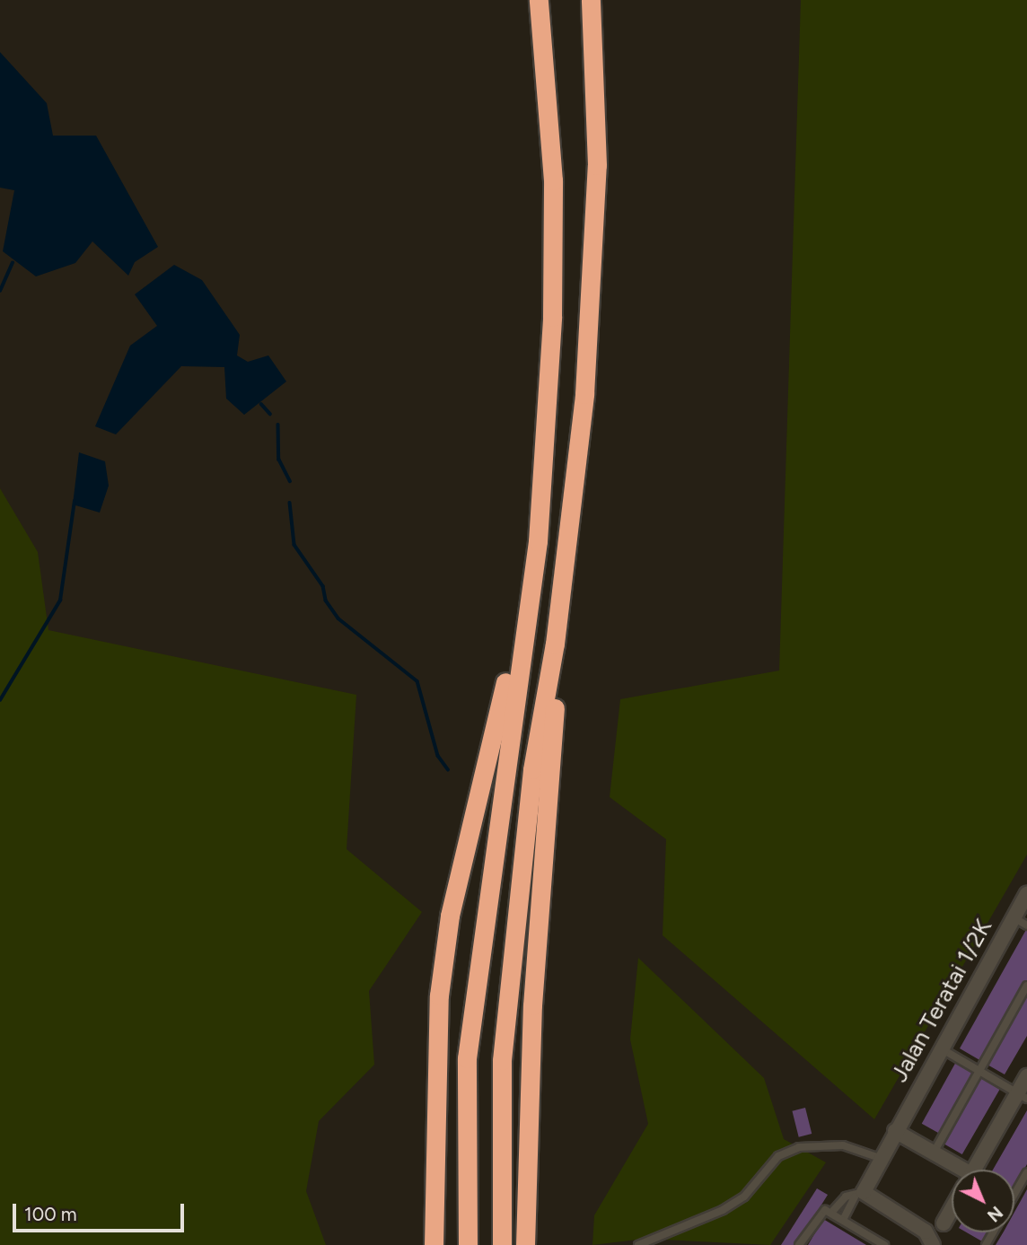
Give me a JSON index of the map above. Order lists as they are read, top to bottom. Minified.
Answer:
{"streets":{"street":["Jalan Teratai 1/2K"]},"scale_bar":"100 m","north":"bottom right"}
